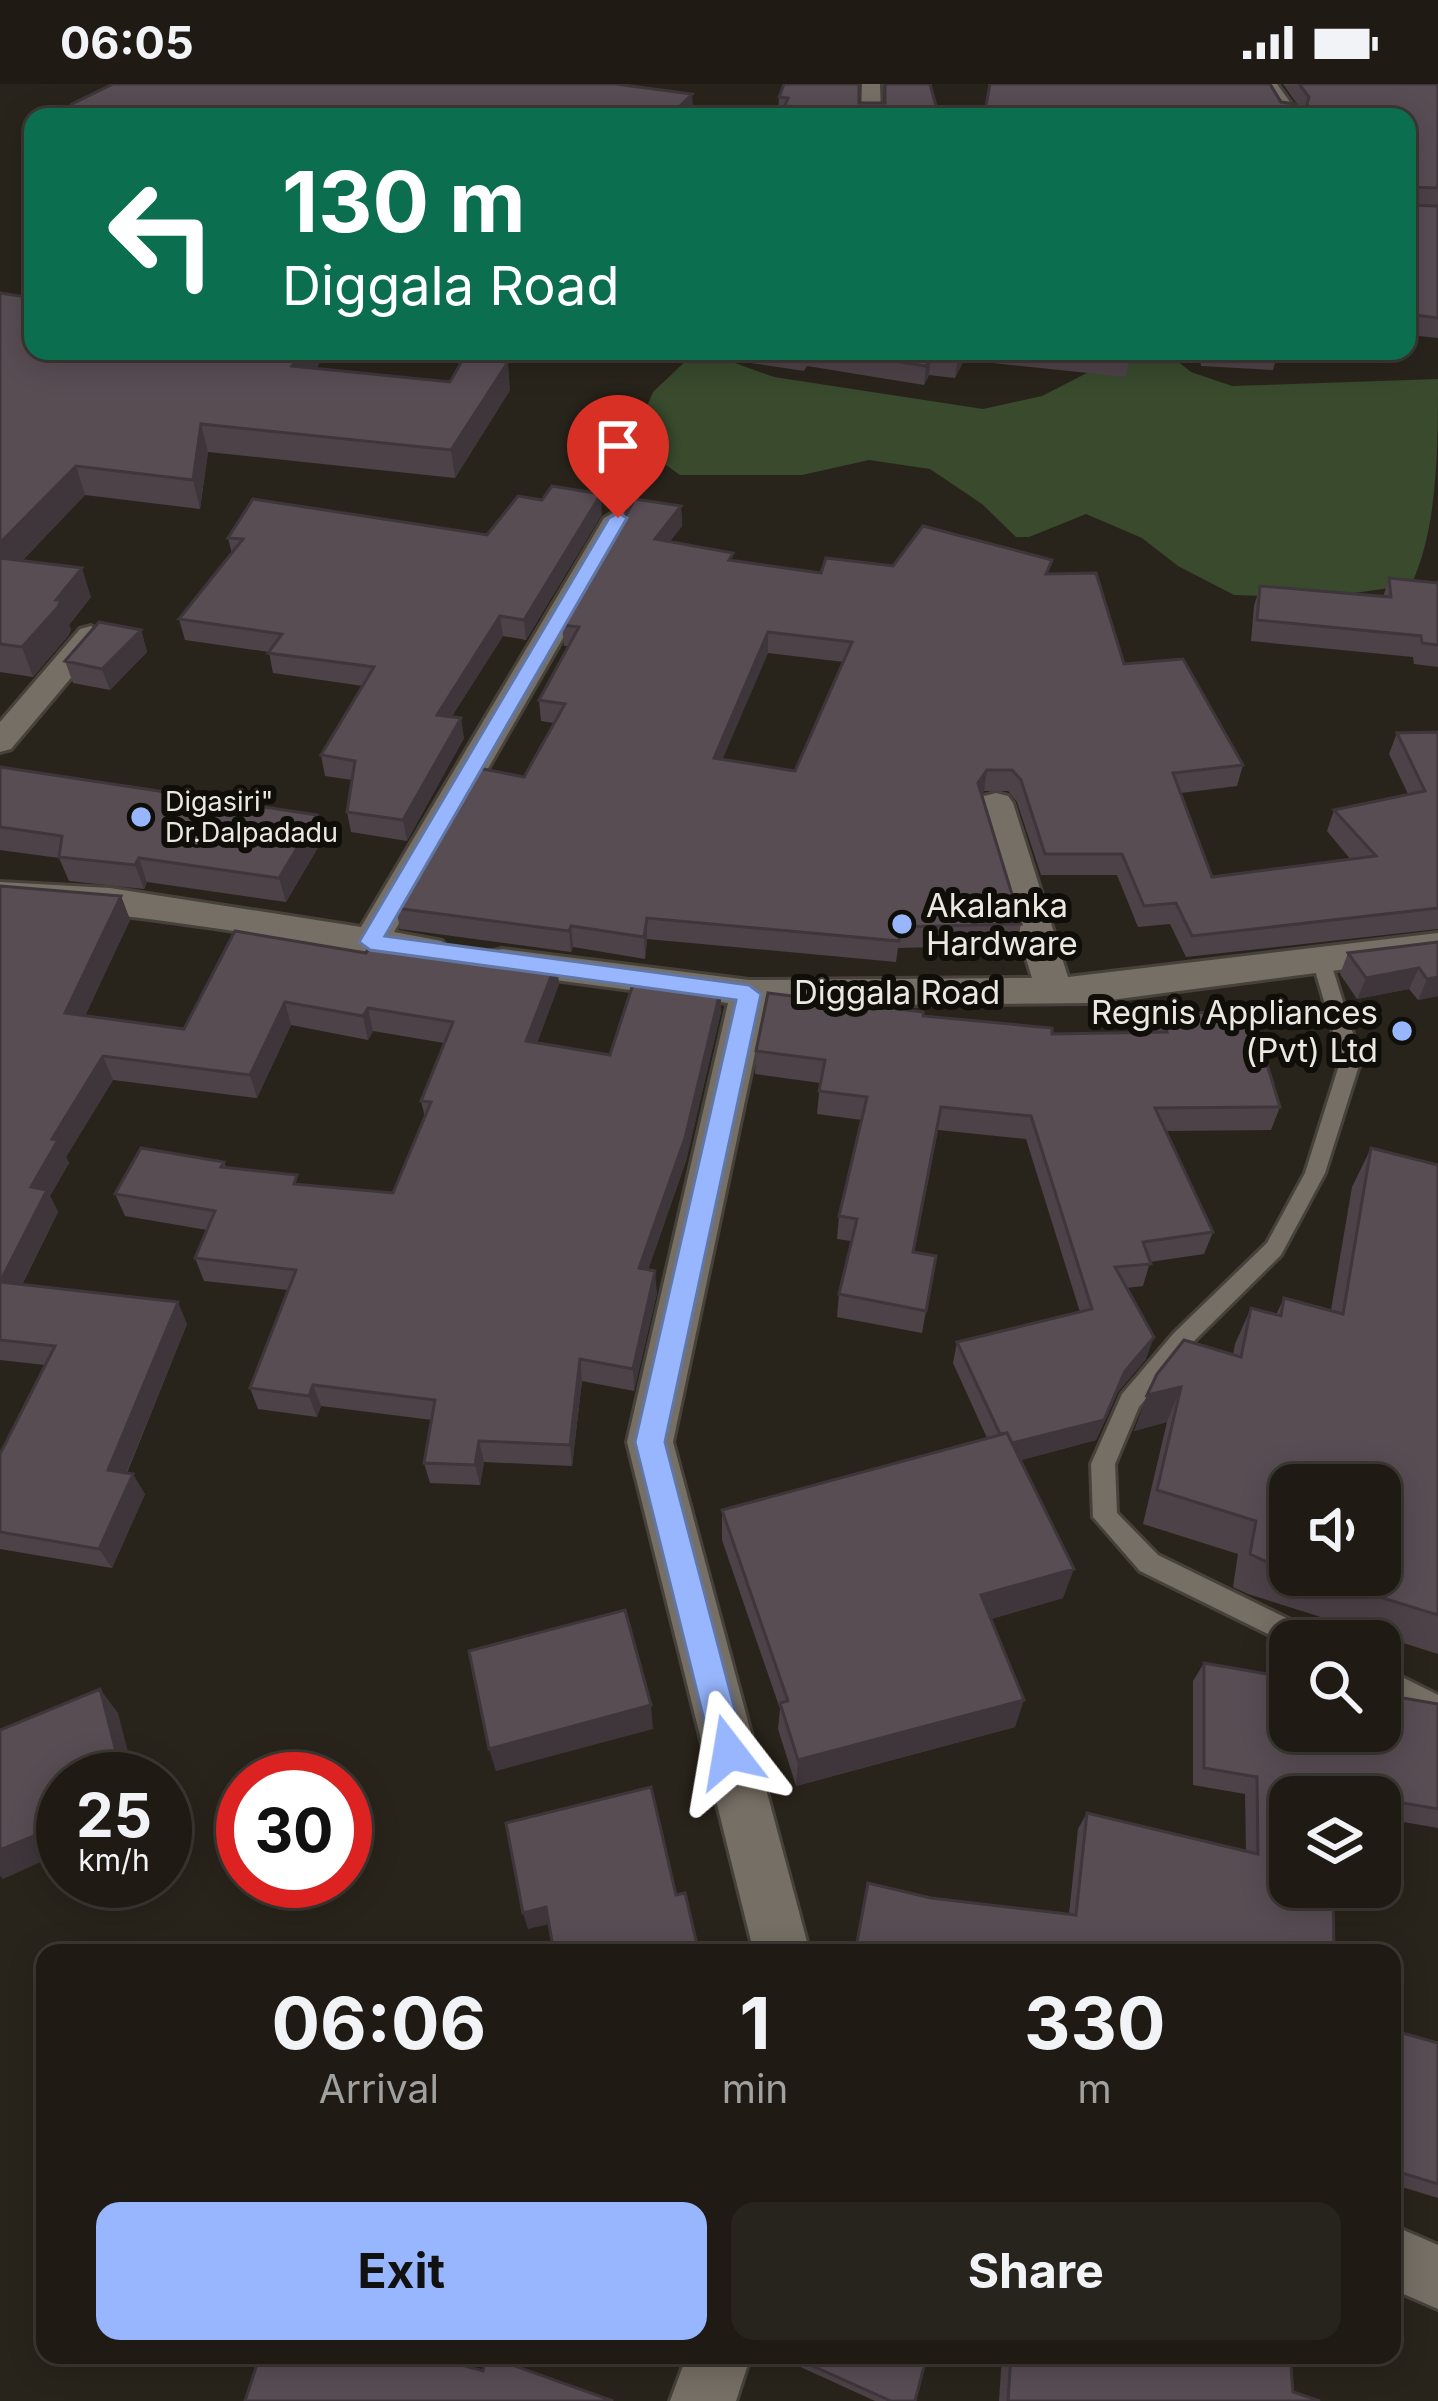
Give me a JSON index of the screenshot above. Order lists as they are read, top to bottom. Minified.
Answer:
{"streets":{"street":["Diggala Road"]},"places":["Digasiri\" Dr.Dalpadadu","Akalanka Hardware","Regnis Appliances (Pvt) Ltd"],"page":{"status":"06:05","turn":["130 m","Diggala Road"],"speed":"25 km/h","limit":"30","eta":["06:06","Arrival","1","min","330","m"],"buttons":["Exit","Share"]}}
